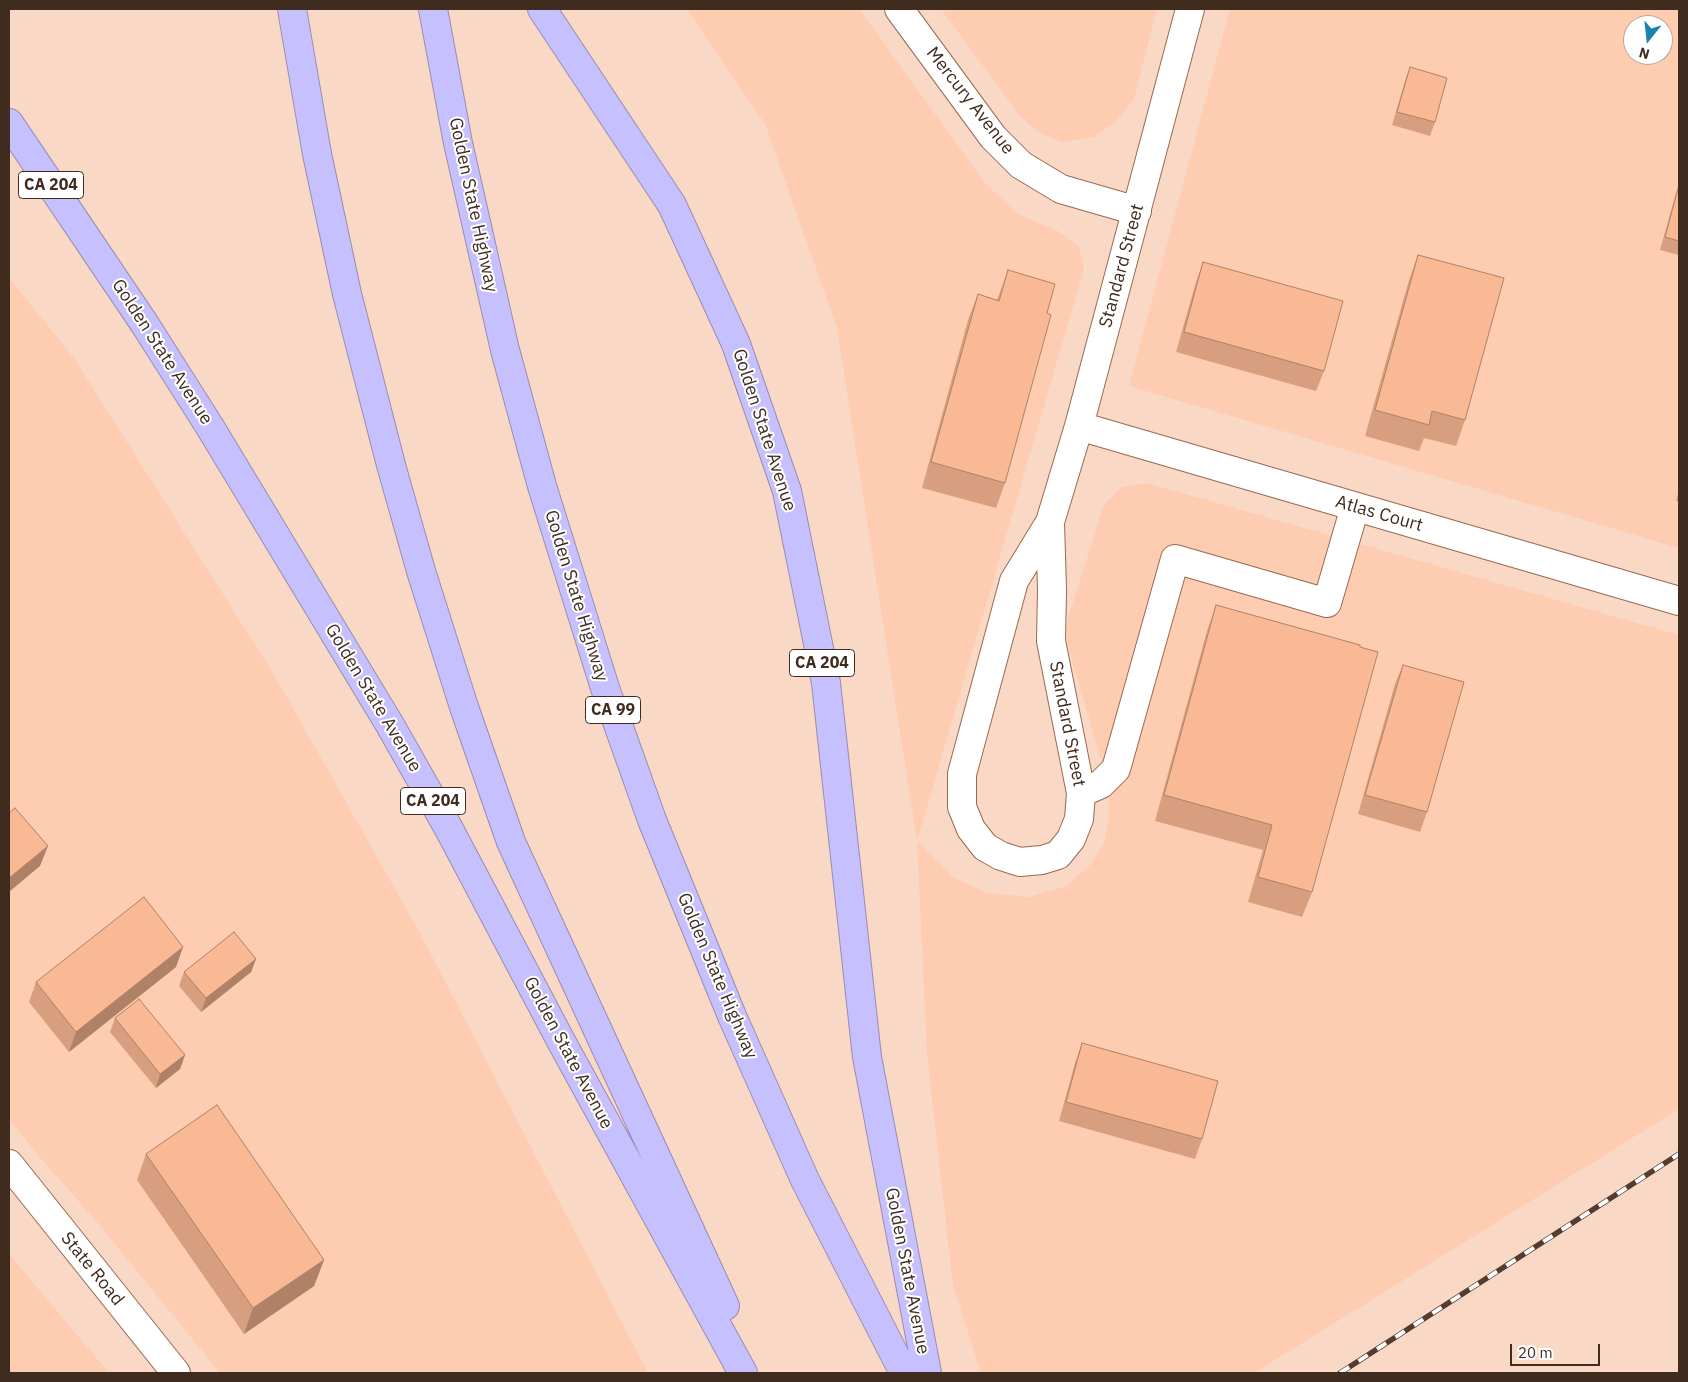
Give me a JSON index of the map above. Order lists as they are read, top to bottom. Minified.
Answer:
{"streets":{"highway":["CA 204","Golden State Highway","Golden State Avenue","CA 99"],"street":["Mercury Avenue","Standard Street","Atlas Court","State Road"]},"crossings":[["Mercury Avenue","Standard Street"],["Standard Street","Atlas Court"]],"scale_bar":"20 m","north":"bottom"}
